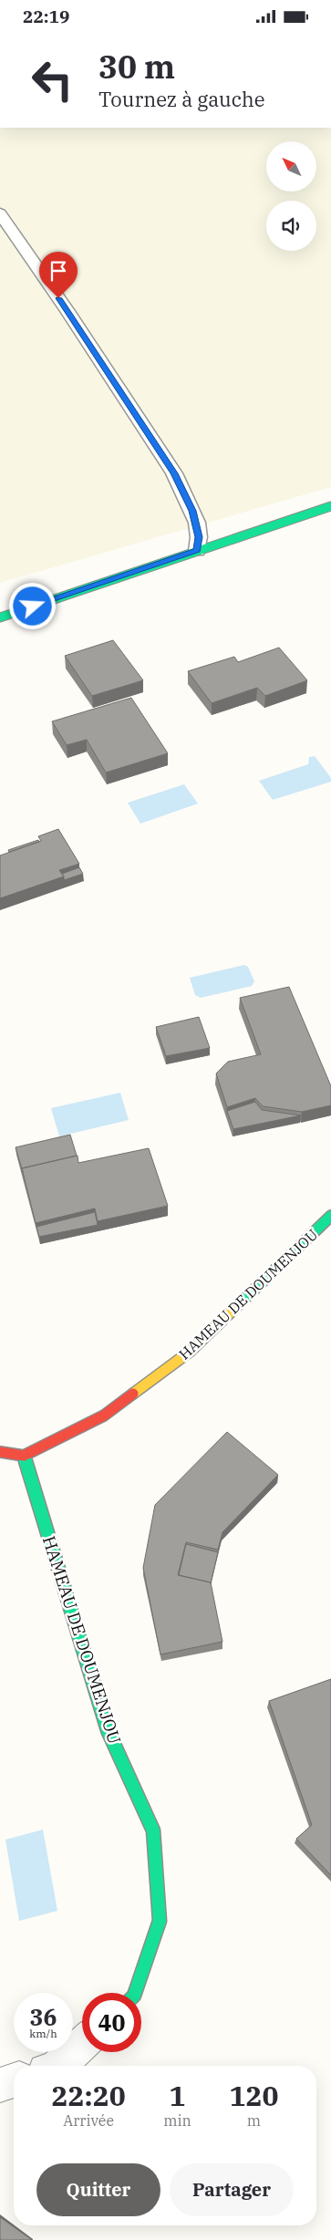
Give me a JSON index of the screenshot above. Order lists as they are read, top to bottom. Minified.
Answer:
{"streets":{"street":["HAMEAU DE DOUMENJOU"]},"north":"top left","page":{"status":"22:19","turn":["30 m","Tournez à gauche"],"speed":"36 km/h","limit":"40","eta":["22:20","Arrivée","1","min","120","m"],"buttons":["Quitter","Partager"]}}
